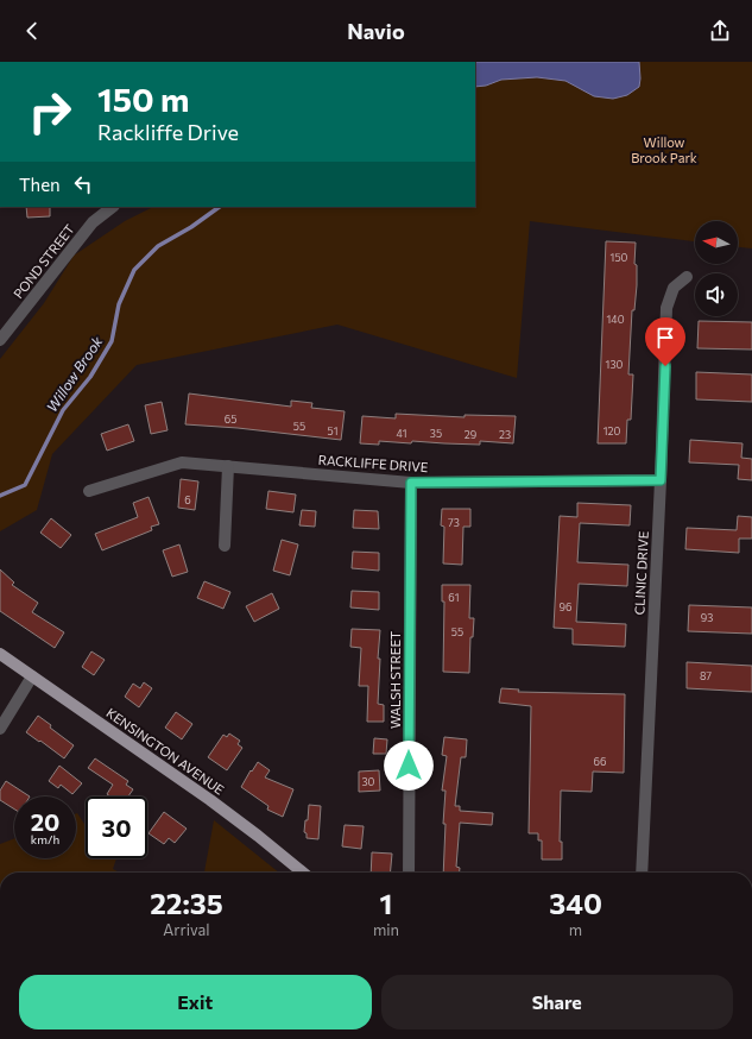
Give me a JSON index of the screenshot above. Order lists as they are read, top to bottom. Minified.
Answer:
{"streets":{"main road":["KENSINGTON AVENUE"],"street":["POND STREET","RACKLIFFE DRIVE","CLINIC DRIVE","WALSH STREET"]},"crossings":[["RACKLIFFE DRIVE","CLINIC DRIVE"],["RACKLIFFE DRIVE","WALSH STREET"]],"water":["Willow Brook"],"parks":["Willow Brook Park"],"house_numbers":["150","140","130","65","55","51","120","41","35","29","23","6","73","61","96","93","55","87","66","30"],"north":"left","page":{"header":"Navio","turn":["150 m","Rackliffe Drive"],"then":"Then","speed":"20 km/h","limit":"30","eta":["22:35","Arrival","1","min","340","m"],"buttons":["Exit","Share"]}}
